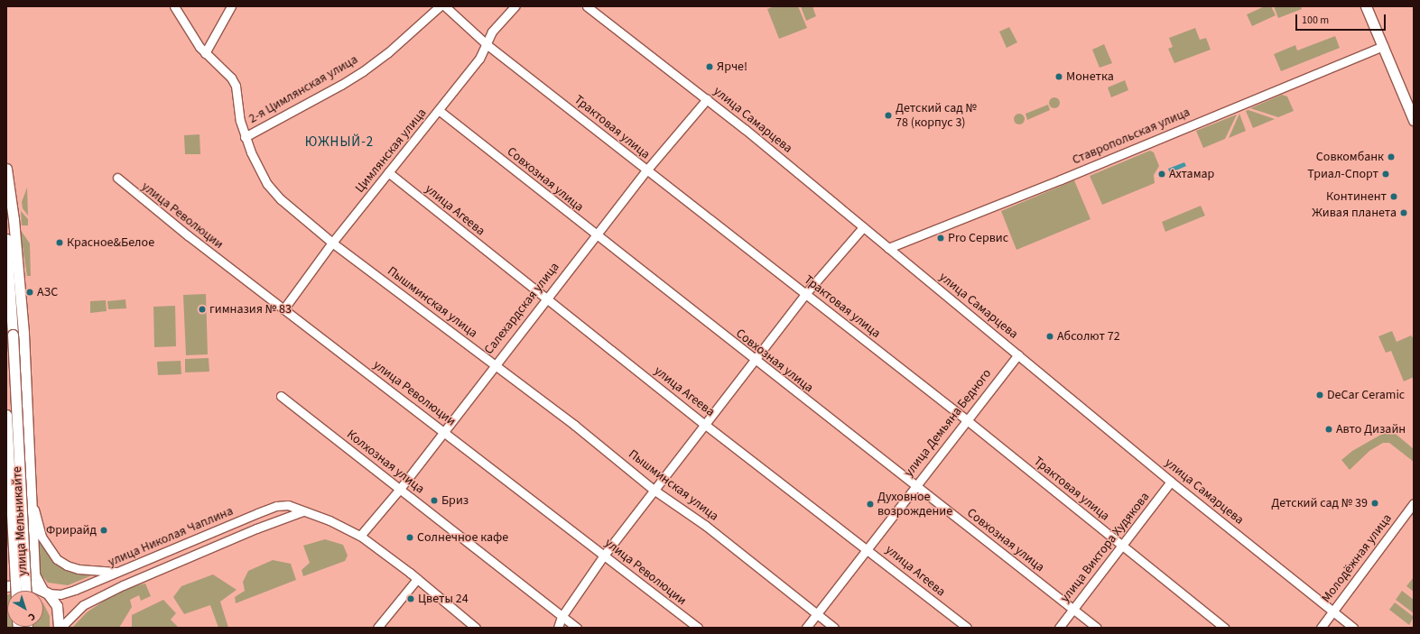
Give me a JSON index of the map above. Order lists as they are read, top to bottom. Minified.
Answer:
{"streets":{"main road":["улица Мельникайте"],"street":["2-я Цимлянская улица","улица Самарцева","Трактовая улица","Ставропольская улица","Цимлянская улица","Совхозная улица","улица Агеева","улица Революции","Пышминская улица","Салехардская улица","улица Демьяна Бедного","Колхозная улица","улица Николая Чаплина","улица Виктора Худякова","Молодёжная улица"]},"crossings":[["2-я Цимлянская улица","Пышминская улица"],["улица Самарцева","Ставропольская улица"],["улица Самарцева","Салехардская улица"],["улица Самарцева","улица Демьяна Бедного"],["улица Самарцева","улица Виктора Худякова"],["улица Самарцева","Молодёжная улица"],["Трактовая улица","Цимлянская улица"],["Трактовая улица","Салехардская улица"],["Трактовая улица","улица Демьяна Бедного"],["Трактовая улица","улица Виктора Худякова"],["Цимлянская улица","Совхозная улица"],["Цимлянская улица","улица Агеева"],["Цимлянская улица","улица Революции"],["Цимлянская улица","Пышминская улица"],["Совхозная улица","Салехардская улица"],["Совхозная улица","улица Демьяна Бедного"],["Совхозная улица","улица Виктора Худякова"],["улица Агеева","Салехардская улица"],["улица Агеева","улица Демьяна Бедного"],["улица Революции","Салехардская улица"],["Пышминская улица","Салехардская улица"],["Пышминская улица","улица Демьяна Бедного"],["Салехардская улица","Колхозная улица"],["Салехардская улица","улица Николая Чаплина"],["улица Мельникайте","улица Николая Чаплина"]],"districts":["ЮЖНЫЙ-2"],"places":["Ярче!","Монетка","Детский сад № 78 (корпус 3)","Совкомбанк","Ахтамар","Триал-Спорт","Континент","Живая планета","Pro Сервис","Красное&Белое","АЗС","гимназия № 83","Абсолют 72","DeCar Ceramic","Авто Дизайн","Бриз","Детский сад № 39","Духовное возрождение","Фрирайд","Солнечное кафе","Цветы 24"],"scale_bar":"100 m","north":"bottom right"}
